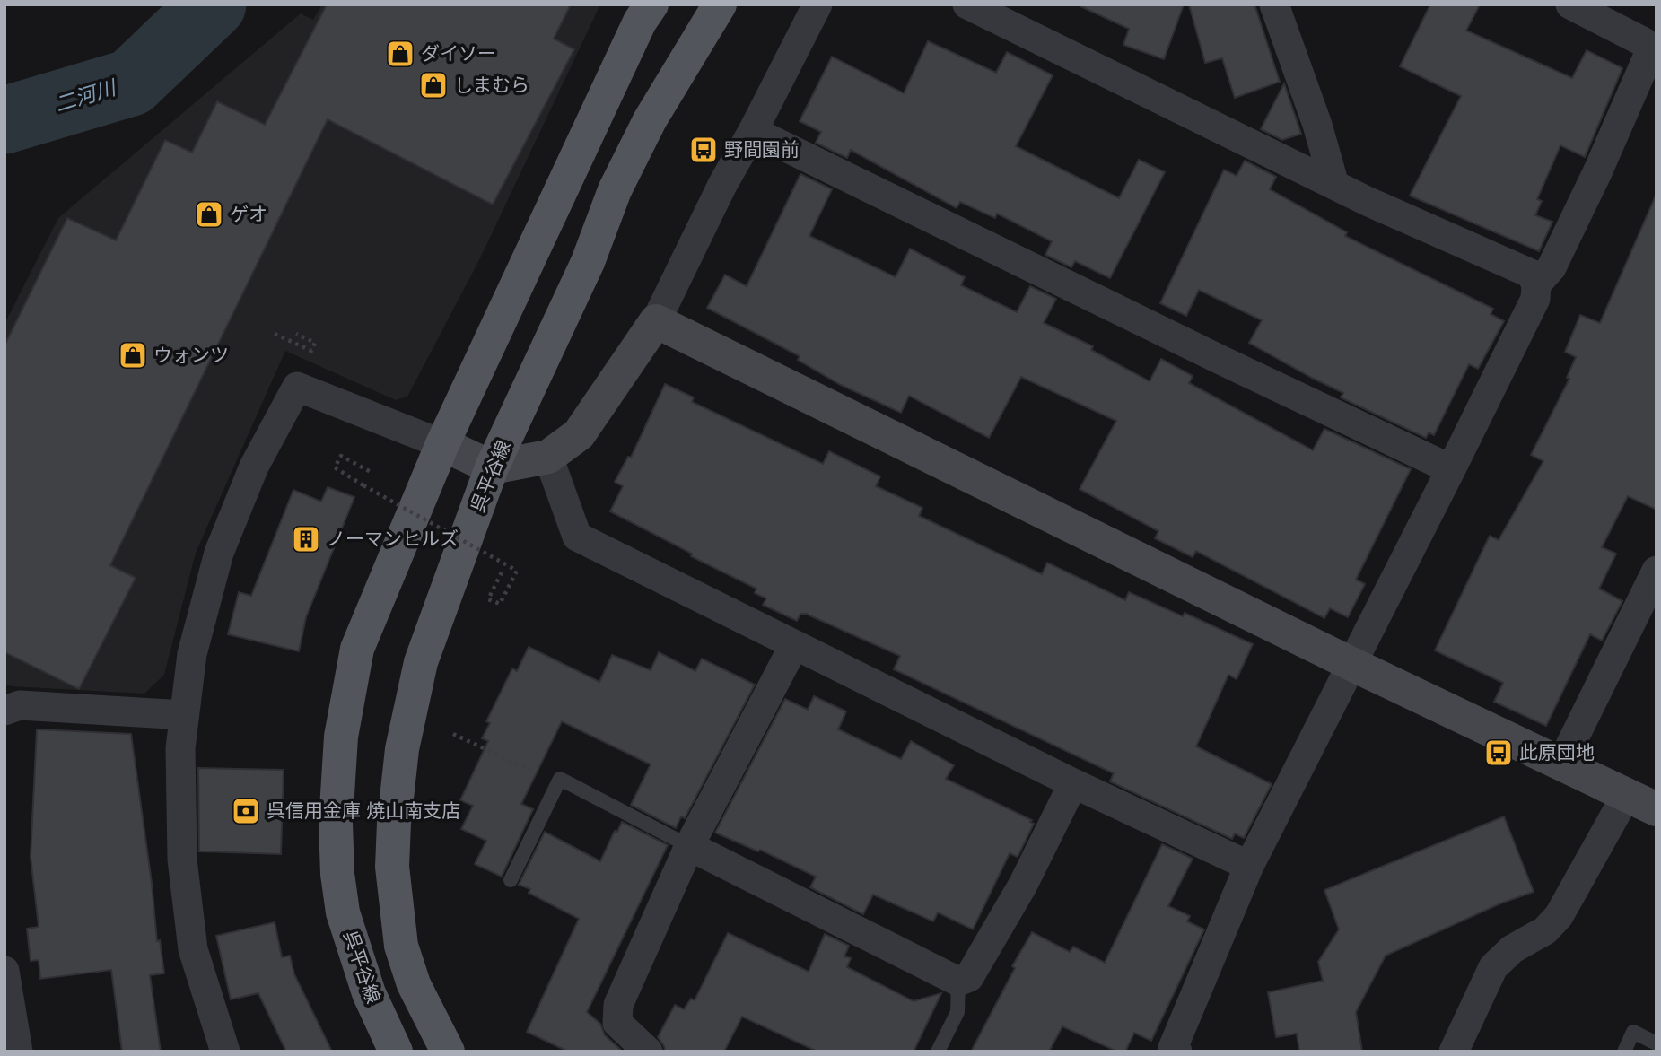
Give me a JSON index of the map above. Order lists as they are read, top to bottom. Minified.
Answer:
{"streets":{"main road":["呉平谷線"]},"water":["二河川"],"places":{"shop":["ダイソー","しまむら","ゲオ","ウォンツ"],"bus stop":["野間園前","此原団地"],"building":["ノーマンヒルズ"],"bank":["呉信用金庫 焼山南支店"]}}
